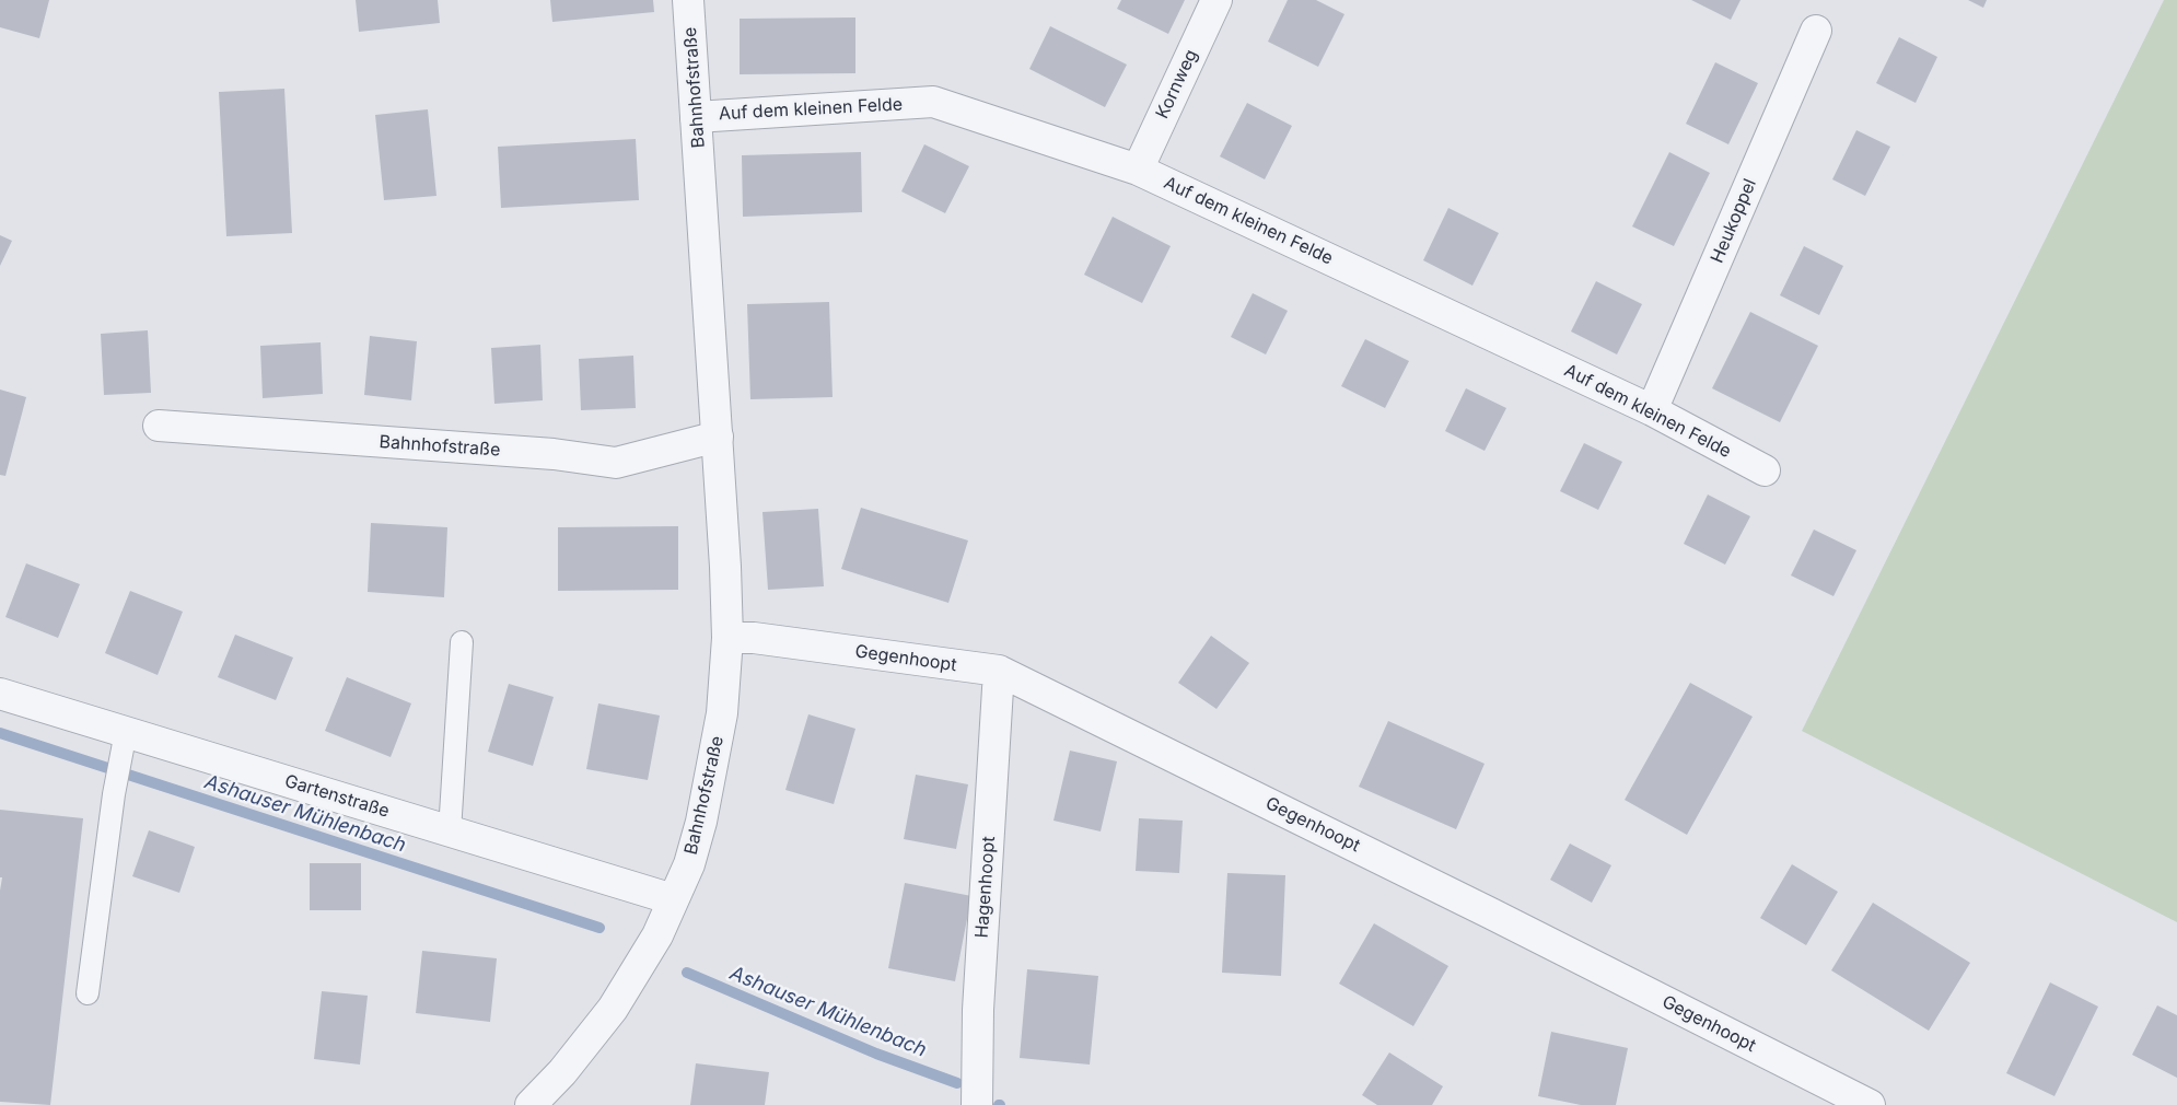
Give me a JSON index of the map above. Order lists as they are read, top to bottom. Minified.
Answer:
{"streets":{"street":["Kornweg","Bahnhofstraße","Auf dem kleinen Felde","Heukoppel","Gegenhoopt","Gartenstraße","Hagenhoopt"]},"crossings":[["Kornweg","Auf dem kleinen Felde"],["Bahnhofstraße","Auf dem kleinen Felde"],["Bahnhofstraße","Gegenhoopt"],["Bahnhofstraße","Gartenstraße"],["Auf dem kleinen Felde","Heukoppel"],["Gegenhoopt","Hagenhoopt"]],"water":["Ashauser Mühlenbach"]}
